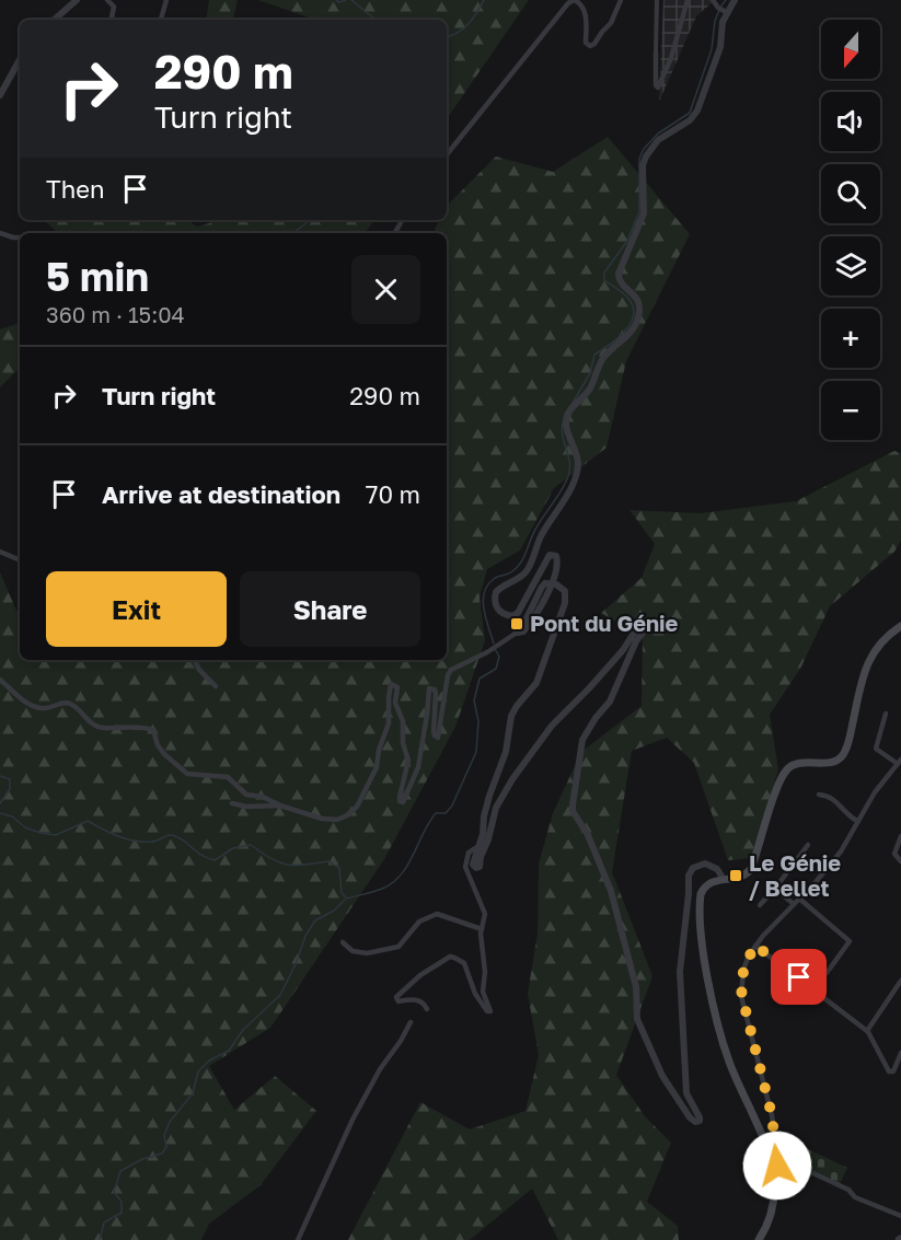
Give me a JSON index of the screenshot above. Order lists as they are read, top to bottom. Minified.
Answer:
{"places":{"transit":["Pont du Génie","Le Génie / Bellet"]},"north":"bottom","page":{"map_buttons":["+","−"],"turn":["290 m","Turn right"],"then":"Then","heading":["5 min","360 m · 15:04"],"list":[{"name":"Turn right","value":"290 m"},{"name":"Arrive at destination","value":"70 m"}],"buttons":["Exit","Share"]}}
